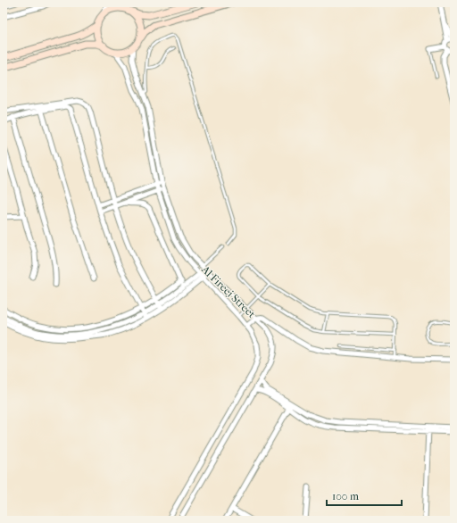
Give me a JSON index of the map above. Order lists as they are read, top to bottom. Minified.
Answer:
{"streets":{"street":["Al Fireej Street"]},"scale_bar":"100 m"}
